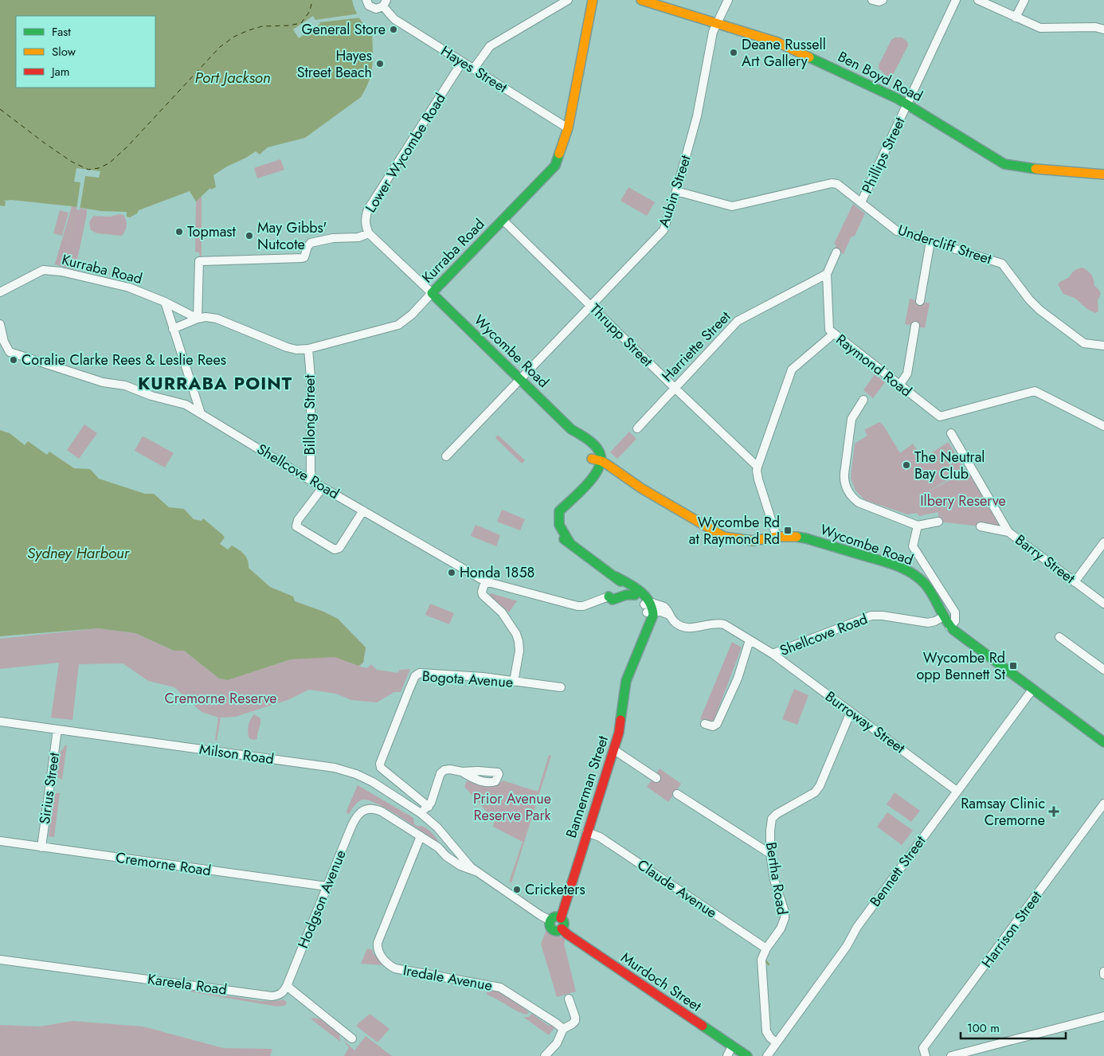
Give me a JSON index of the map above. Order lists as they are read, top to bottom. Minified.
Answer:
{"streets":{"main road":["Ben Boyd Road","Kurraba Road","Wycombe Road","Bannerman Street","Murdoch Street"],"street":["Hayes Street","Lower Wycombe Road","Phillips Street","Aubin Street","Undercliff Street","Thrupp Street","Harriette Street","Raymond Road","Billong Street","Shellcove Road","Barry Street","Bogota Avenue","Burroway Street","Milson Road","Sirius Street","Cremorne Road","Bennett Street","Bertha Road","Claude Avenue","Hodgson Avenue","Harrison Street","Iredale Avenue","Kareela Road"]},"crossings":[["Hayes Street","Lower Wycombe Road"],["Hayes Street","Kurraba Road"],["Ben Boyd Road","Phillips Street"],["Ben Boyd Road","Aubin Street"],["Lower Wycombe Road","Kurraba Road"],["Lower Wycombe Road","Wycombe Road"],["Phillips Street","Undercliff Street"],["Aubin Street","Undercliff Street"],["Aubin Street","Thrupp Street"],["Aubin Street","Wycombe Road"],["Kurraba Road","Thrupp Street"],["Kurraba Road","Wycombe Road"],["Kurraba Road","Billong Street"],["Thrupp Street","Harriette Street"],["Thrupp Street","Raymond Road"],["Wycombe Road","Raymond Road"],["Wycombe Road","Shellcove Road"],["Wycombe Road","Bennett Street"],["Billong Street","Shellcove Road"],["Shellcove Road","Burroway Street"],["Shellcove Road","Bannerman Street"],["Burroway Street","Bennett Street"],["Burroway Street","Bertha Road"],["Milson Road","Sirius Street"],["Bannerman Street","Claude Avenue"],["Bannerman Street","Murdoch Street"],["Sirius Street","Cremorne Road"],["Cremorne Road","Hodgson Avenue"],["Bennett Street","Bertha Road"],["Bertha Road","Claude Avenue"],["Hodgson Avenue","Iredale Avenue"],["Hodgson Avenue","Kareela Road"]],"districts":["KURRABA POINT"],"water":["Port Jackson","Sydney Harbour"],"parks":["Ilbery Reserve","Cremorne Reserve","Prior Avenue Reserve Park"],"places":{"other":["General Store","Deane Russell Art Gallery","Hayes Street Beach","Topmast","May Gibbs' Nutcote","Coralie Clarke Rees & Leslie Rees","The Neutral Bay Club","Honda 1858","Cricketers"],"transit":["Wycombe Rd at Raymond Rd","Wycombe Rd opp Bennett St"],"health":["Ramsay Clinic Cremorne"]},"legend":["Fast","Slow","Jam"],"scale_bar":"100 m"}
